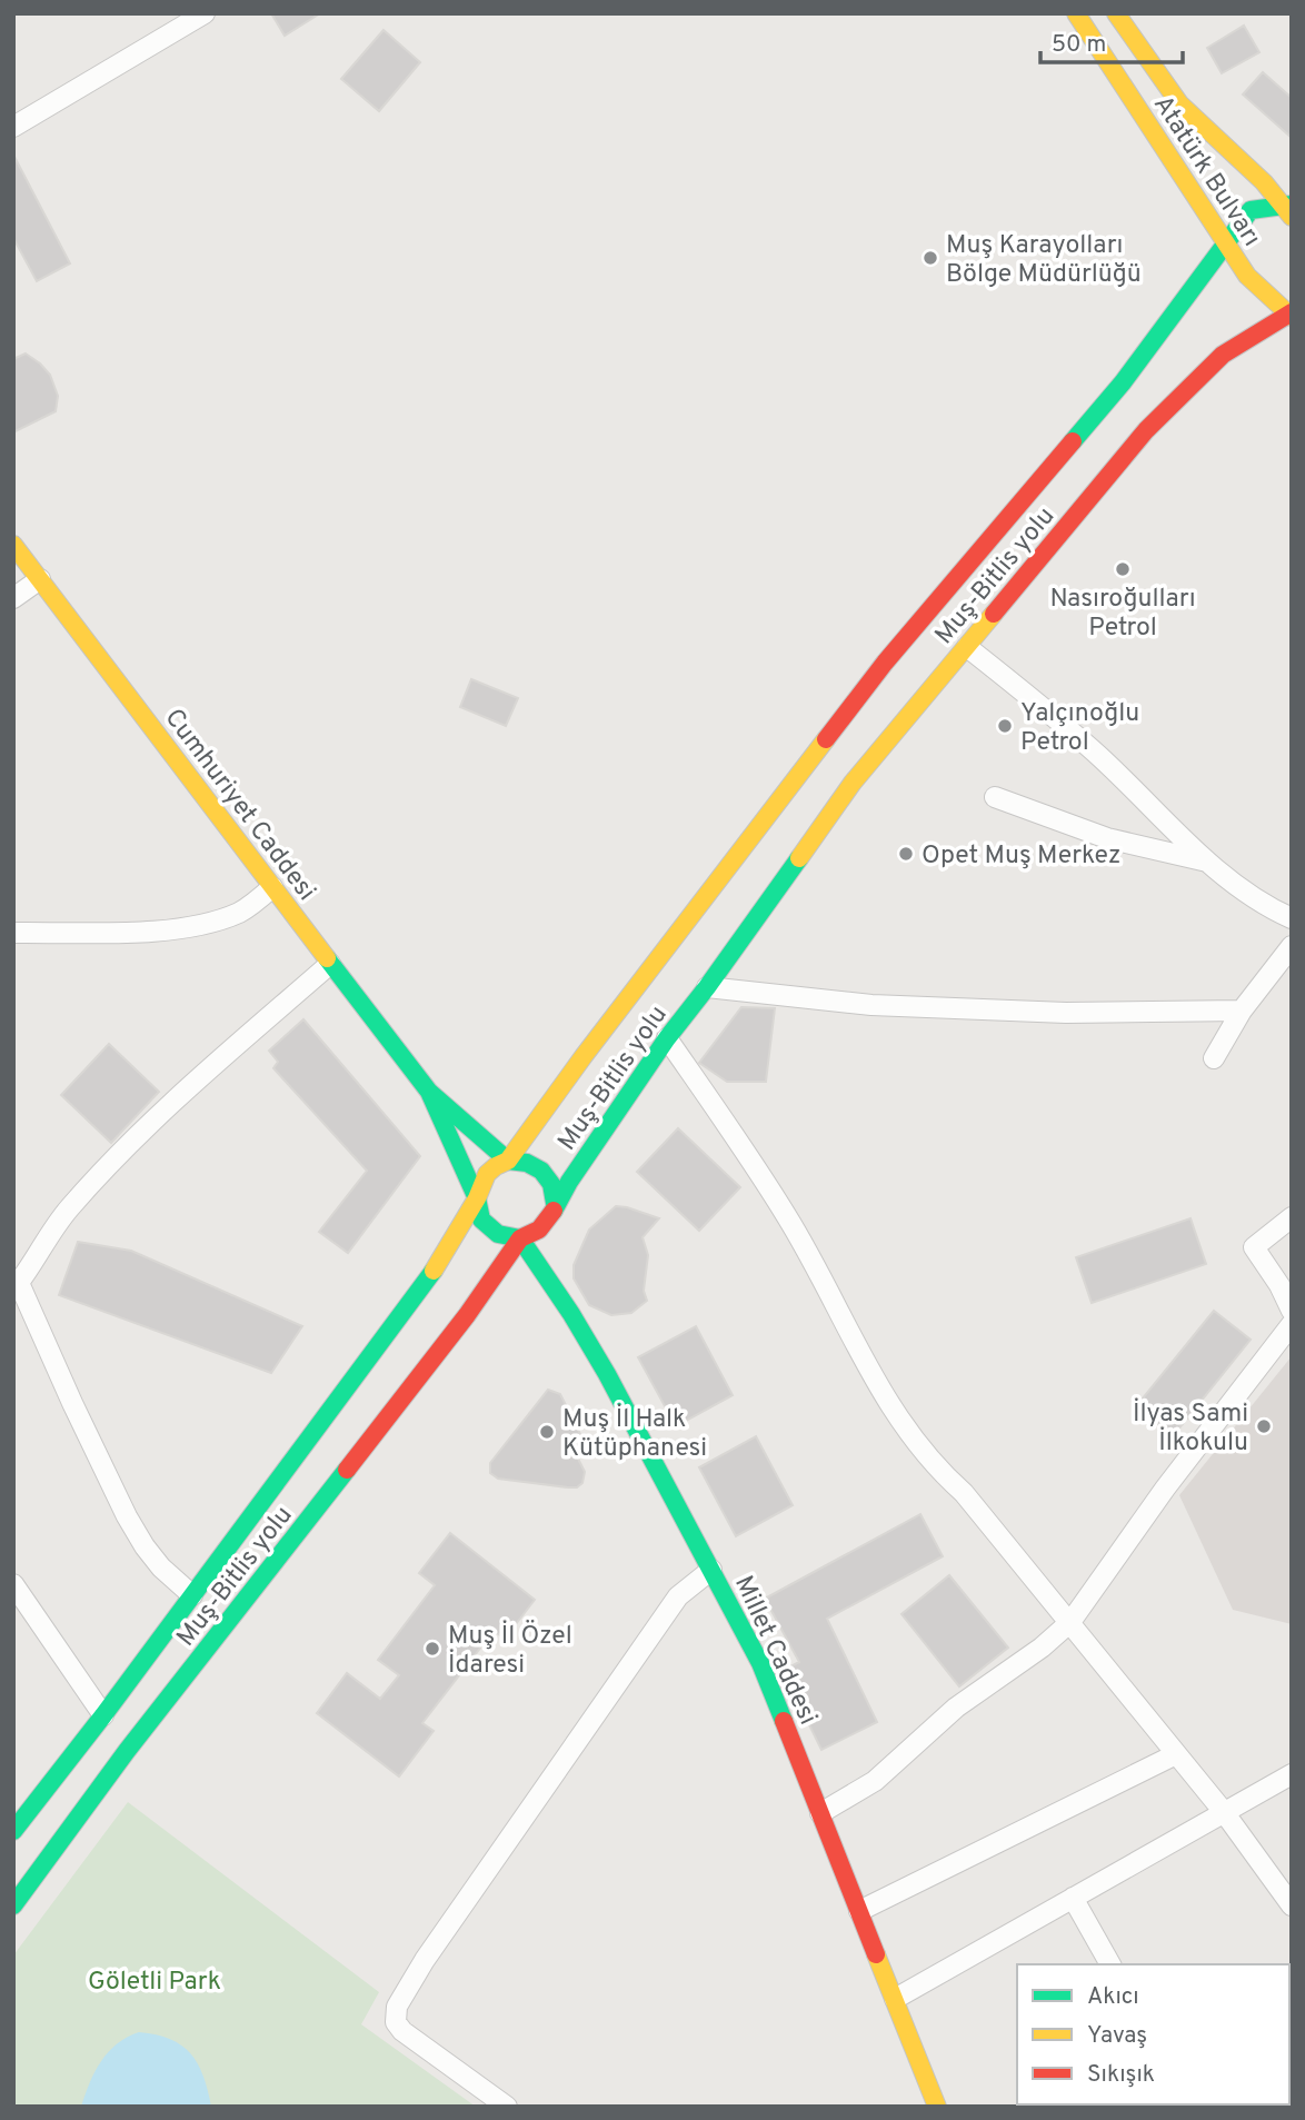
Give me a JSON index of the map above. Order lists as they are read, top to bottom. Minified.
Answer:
{"streets":{"main road":["Atatürk Bulvarı","Muş-Bitlis yolu","Cumhuriyet Caddesi","Millet Caddesi"]},"crossings":[["Atatürk Bulvarı","Muş-Bitlis yolu"],["Muş-Bitlis yolu","Cumhuriyet Caddesi"],["Muş-Bitlis yolu","Millet Caddesi"],["Cumhuriyet Caddesi","Millet Caddesi"]],"parks":["Göletli Park"],"places":["Muş Karayolları Bölge Müdürlüğü","Nasıroğulları Petrol","Yalçınoğlu Petrol","Opet Muş Merkez","İlyas Sami İlkokulu","Muş İl Halk Kütüphanesi","Muş İl Özel İdaresi"],"legend":["Akıcı","Yavaş","Sıkışık"],"scale_bar":"50 m"}
